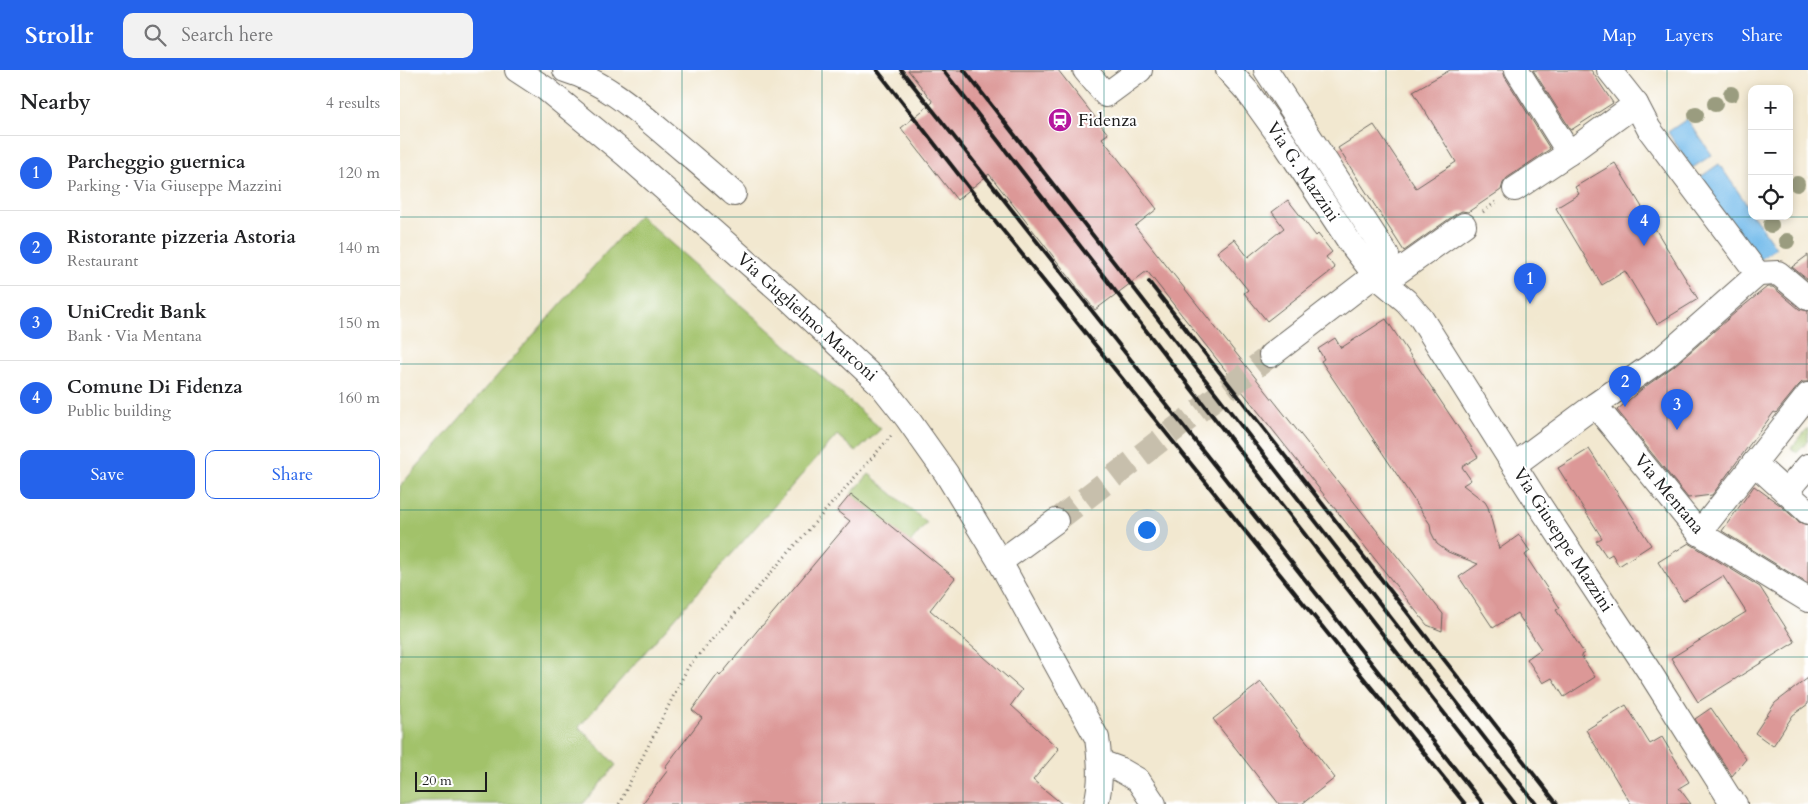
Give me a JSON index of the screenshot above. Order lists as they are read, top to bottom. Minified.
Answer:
{"streets":{"street":["Via G. Mazzini","Via Guglielmo Marconi","Via Mentana","Via Giuseppe Mazzini"]},"crossings":[["Via G. Mazzini","Via Giuseppe Mazzini"]],"places":{"station":["Fidenza"]},"scale_bar":"20 m","page":{"header":"Strollr","search":"Search here","nav":["Map","Layers","Share"],"heading":["Nearby","4 results"],"map_buttons":["+","−"],"list":[{"mark":"1","name":"Parcheggio guernica","note":"Parking · Via Giuseppe Mazzini","value":"120 m"},{"mark":"2","name":"Ristorante pizzeria Astoria","note":"Restaurant","value":"140 m"},{"mark":"3","name":"UniCredit Bank","note":"Bank · Via Mentana","value":"150 m"},{"mark":"4","name":"Comune Di Fidenza","note":"Public building","value":"160 m"}],"pins":["4","1","2","3"],"buttons":["Save","Share"],"scale":"20 m"}}
